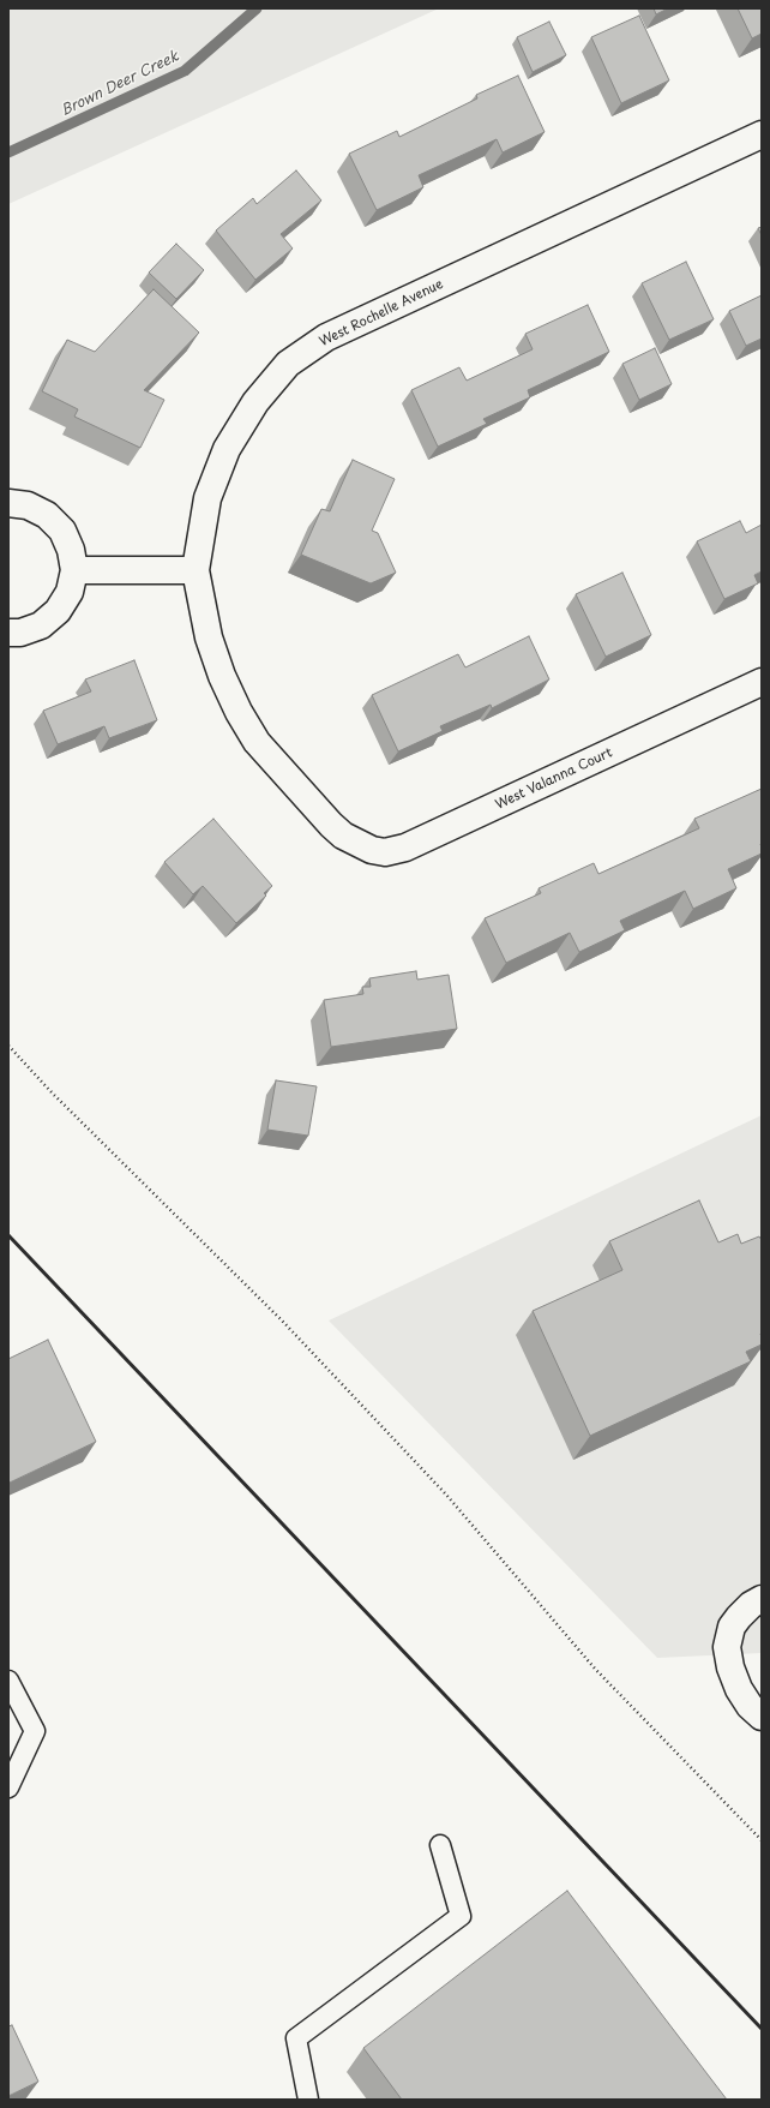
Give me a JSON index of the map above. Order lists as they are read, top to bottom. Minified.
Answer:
{"streets":{"street":["West Rochelle Avenue","West Valanna Court"]},"crossings":[["West Rochelle Avenue","West Valanna Court"]],"water":["Brown Deer Creek"]}
